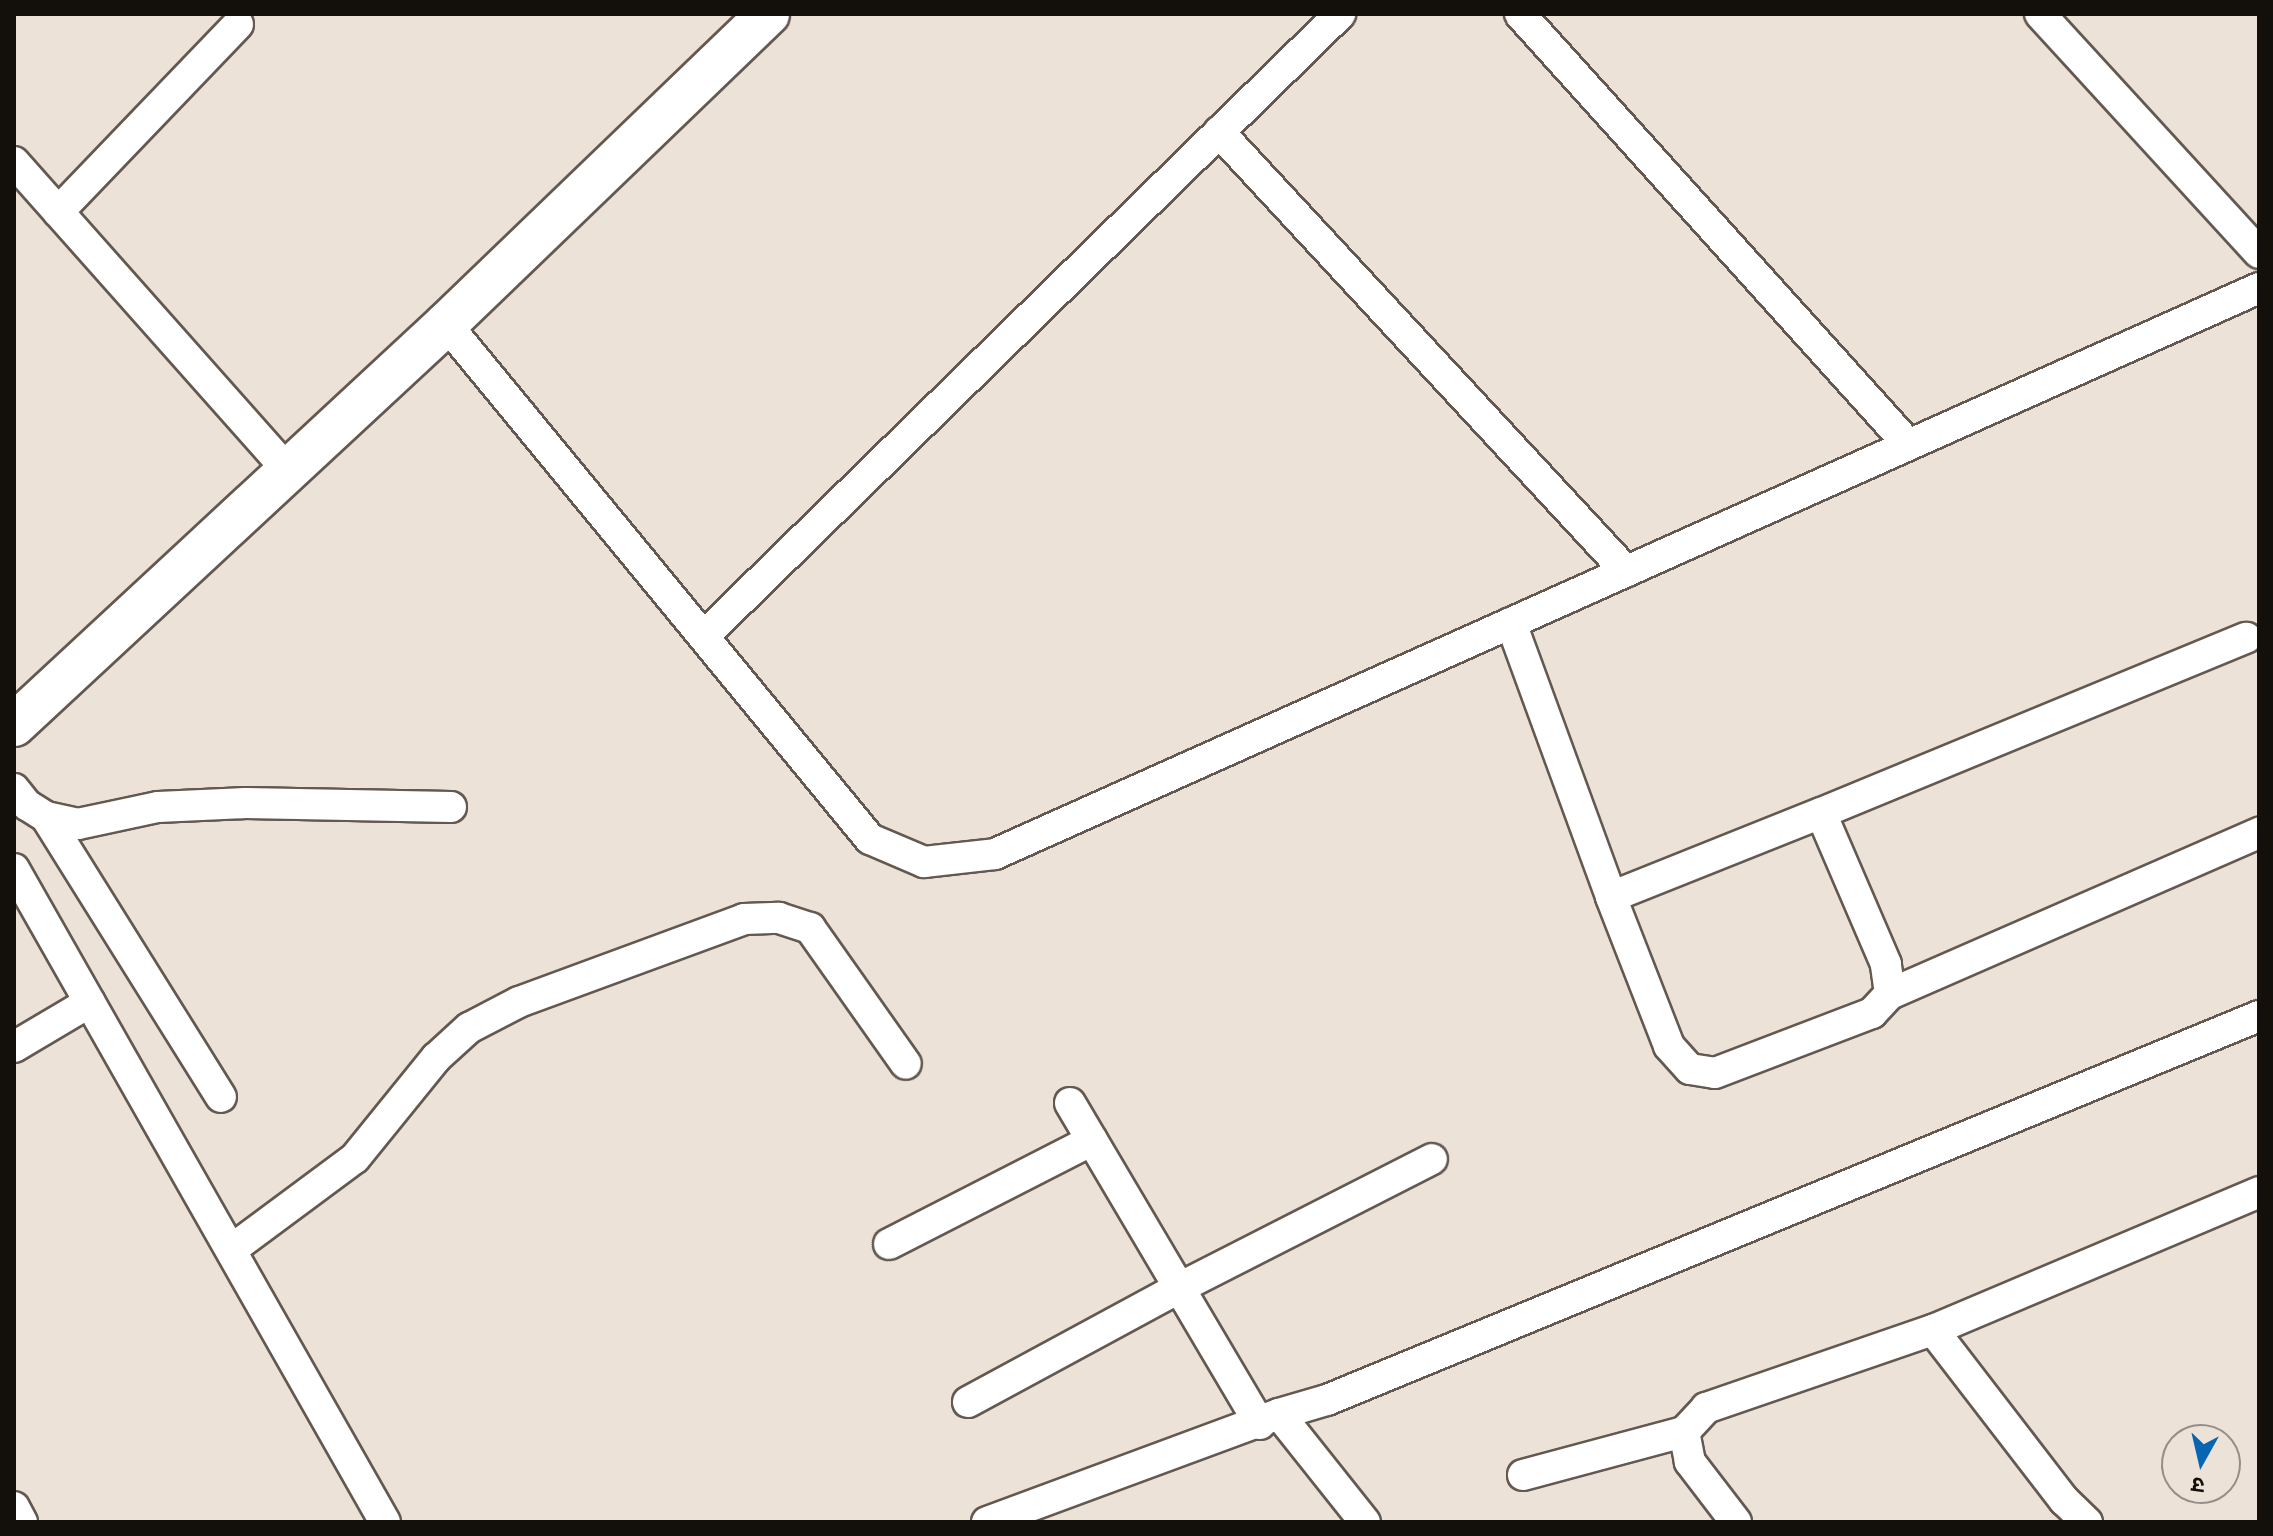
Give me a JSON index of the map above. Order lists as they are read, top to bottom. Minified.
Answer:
{"north":"bottom"}
